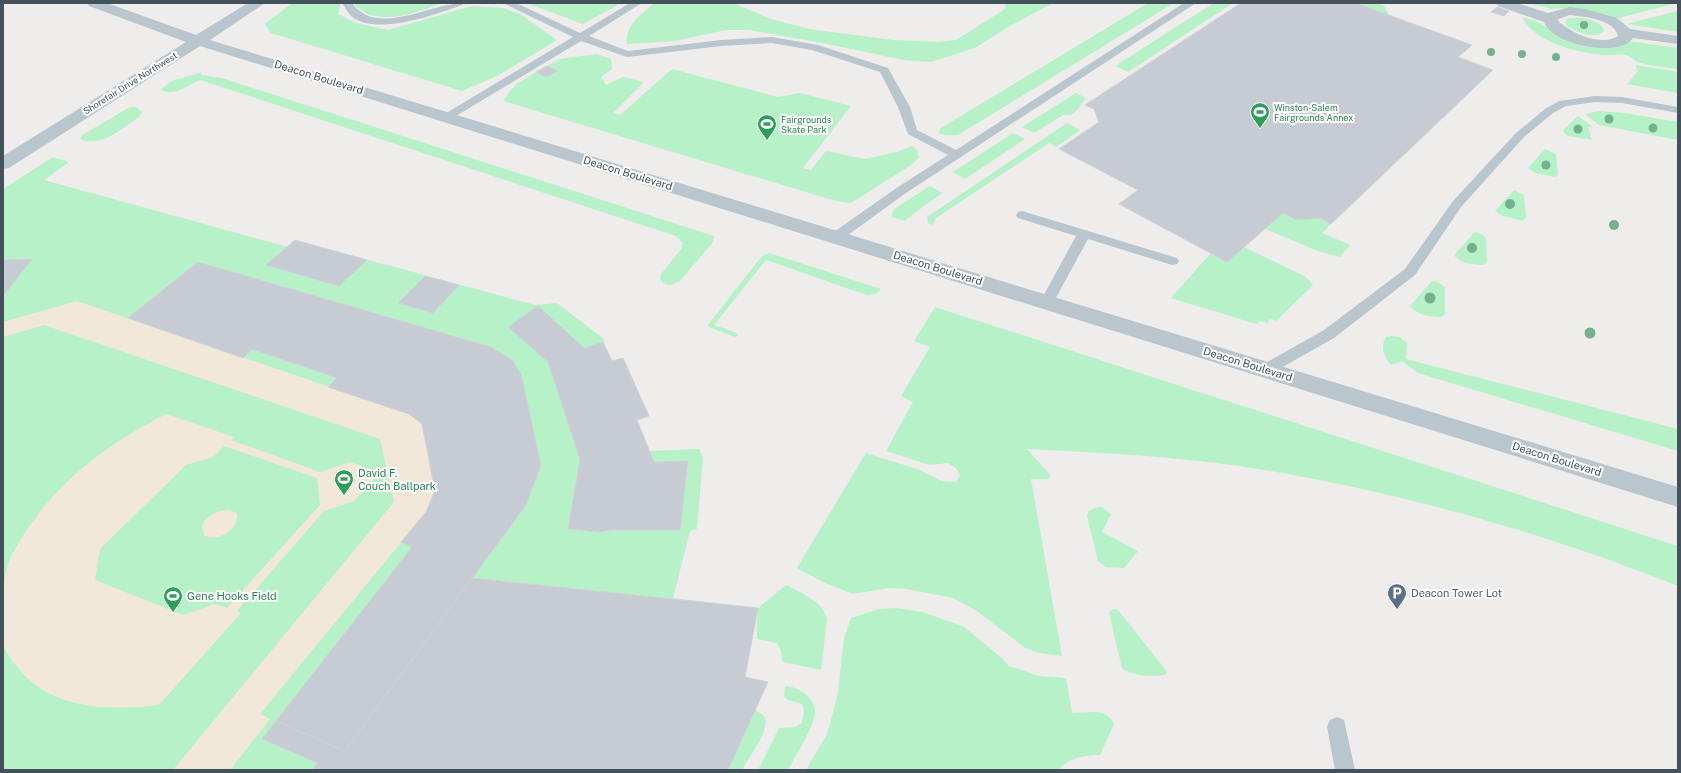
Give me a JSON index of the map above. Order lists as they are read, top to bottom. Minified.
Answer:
{"streets":{"street":["Deacon Boulevard","Shorefair Drive Northwest"]},"crossings":[["Deacon Boulevard","Shorefair Drive Northwest"]],"places":{"sports":["Winston-Salem Fairgrounds Annex","Fairgrounds Skate Park","David F. Couch Ballpark","Gene Hooks Field"],"parking":["Deacon Tower Lot"]}}
